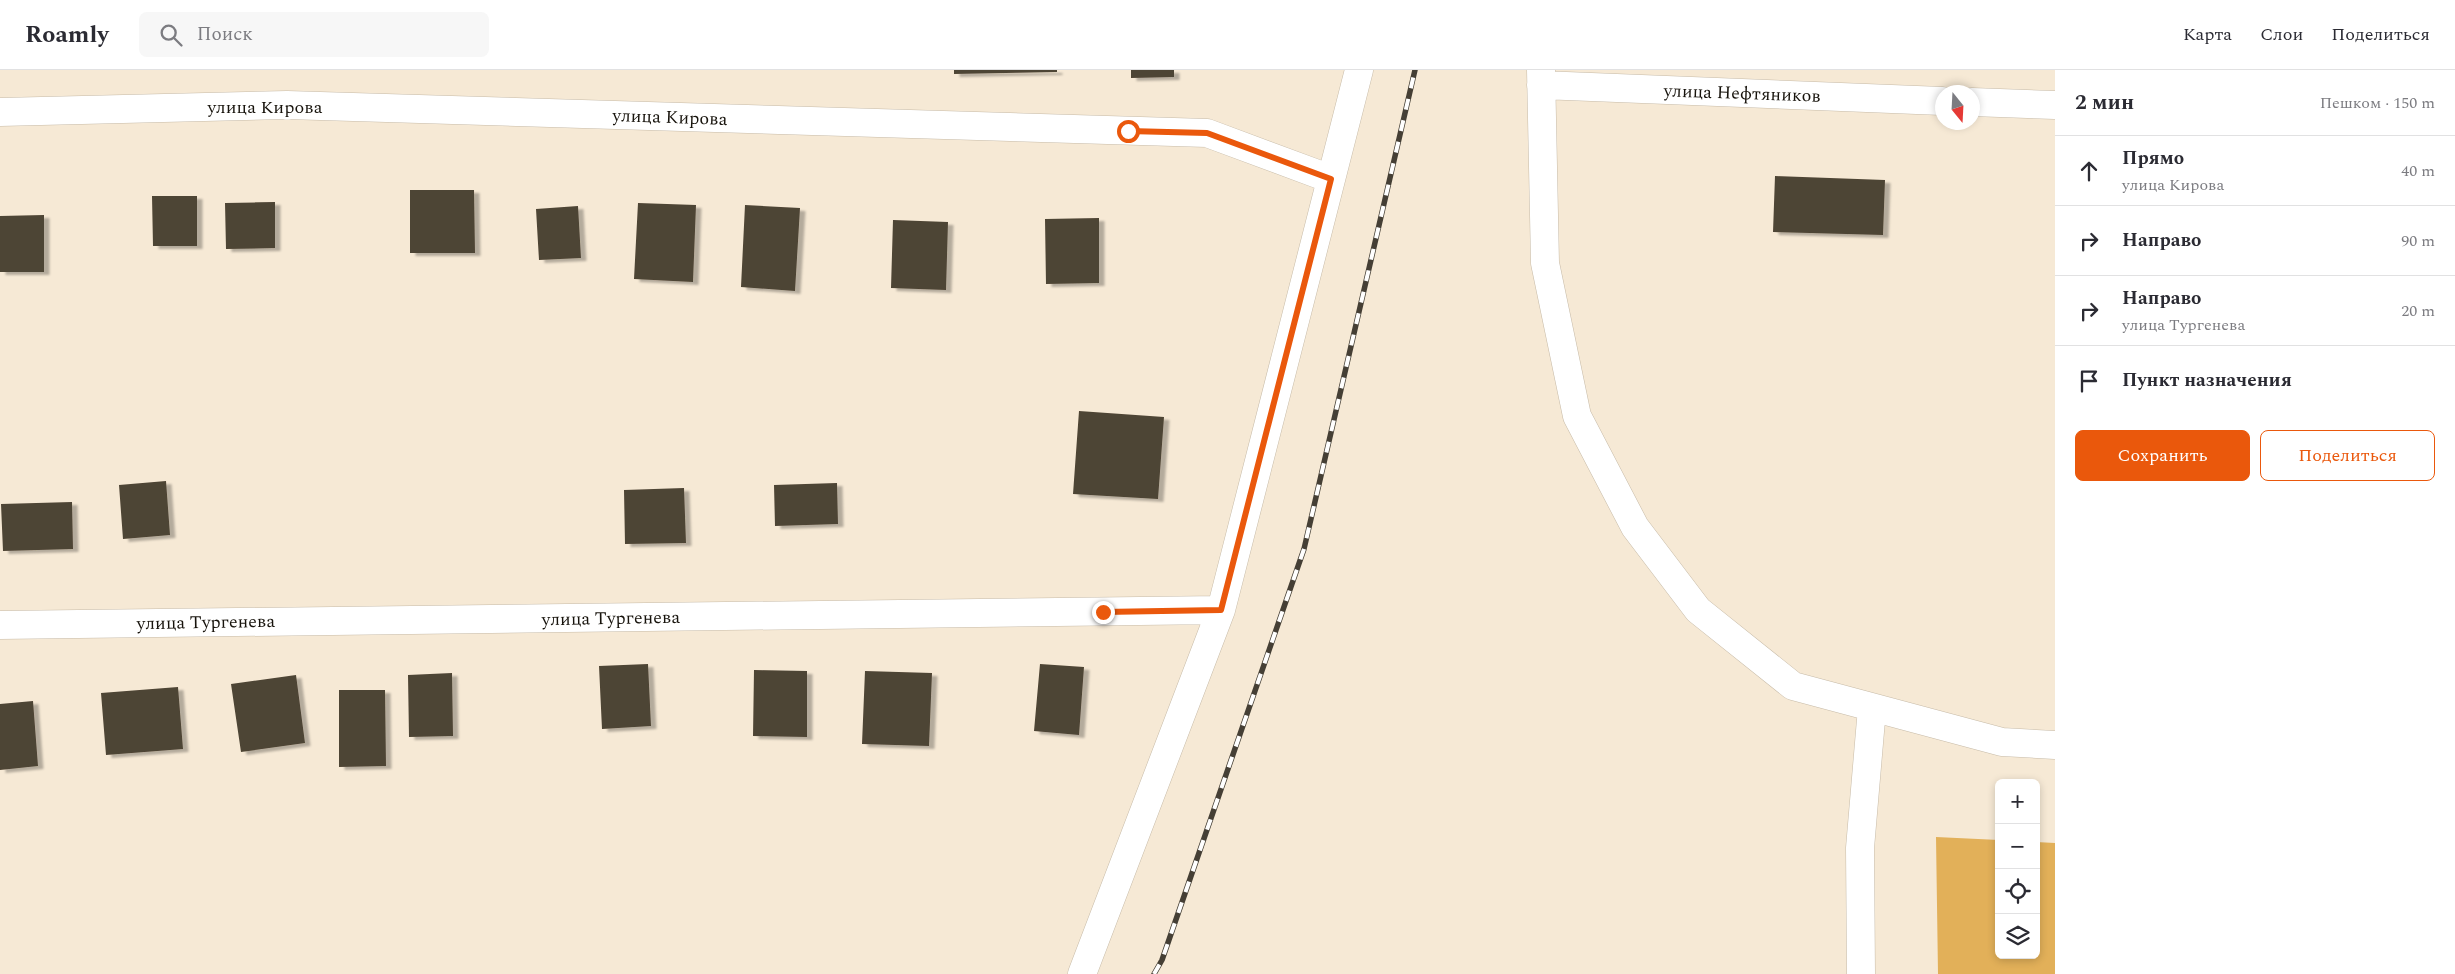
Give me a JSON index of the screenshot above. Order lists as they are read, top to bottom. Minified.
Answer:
{"streets":{"street":["улица Нефтяников","улица Кирова","улица Тургенева"]},"north":"bottom","page":{"header":"Roamly","search":"Поиск","nav":["Карта","Слои","Поделиться"],"heading":["2 мин","Пешком · 150 m"],"list":[["Прямо","улица Кирова","40 m"],["Направо","90 m"],["Направо","улица Тургенева","20 m"],"Пункт назначения"],"buttons":["Сохранить","Поделиться"],"map_buttons":["+","−"]}}
